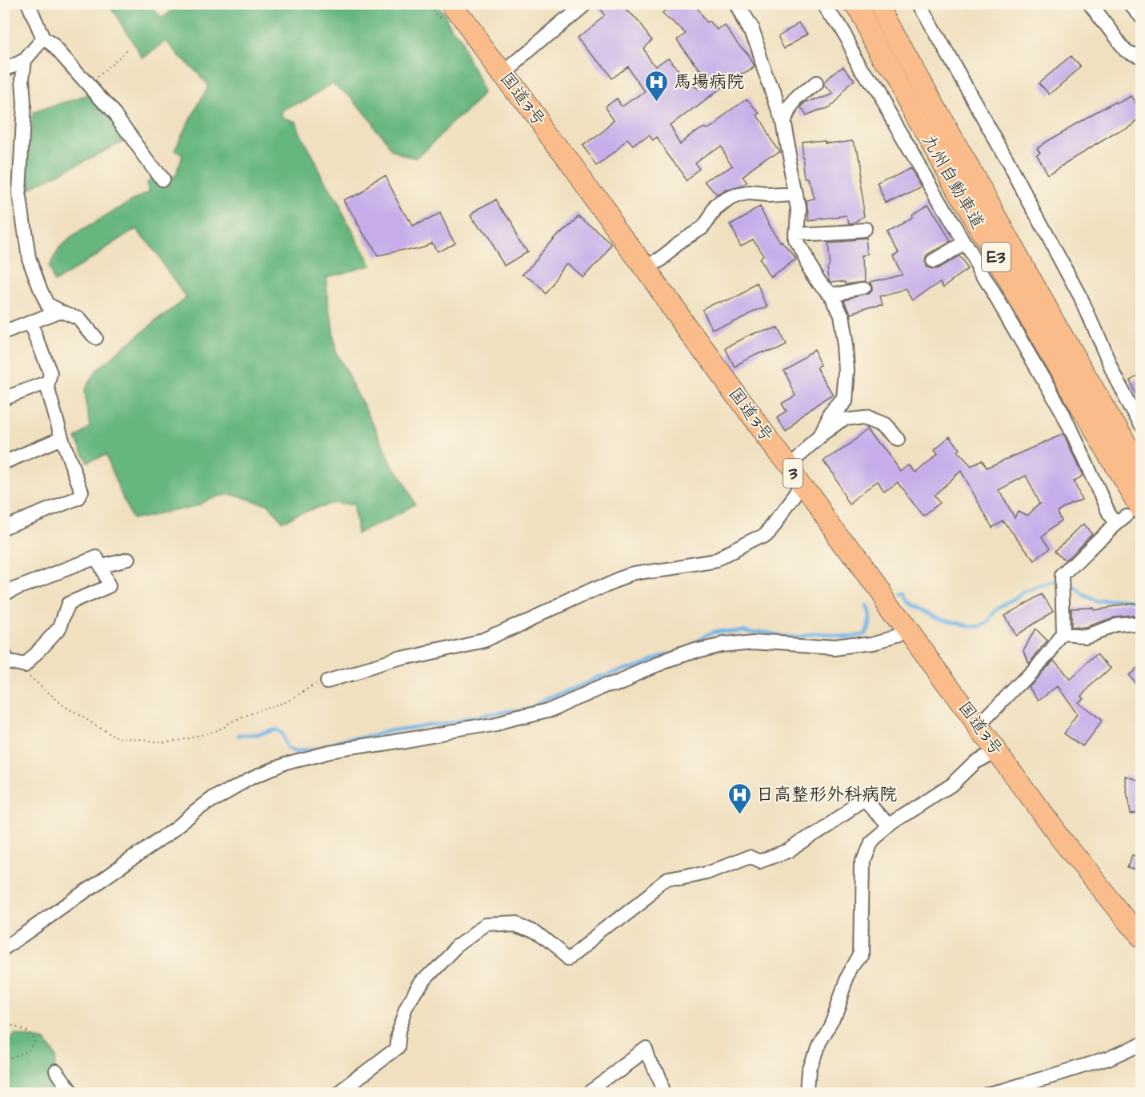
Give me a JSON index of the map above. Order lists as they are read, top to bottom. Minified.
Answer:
{"streets":{"highway":["国道3号","九州自動車道","E3","3"]},"places":{"hospital":["馬場病院","日高整形外科病院"]}}
